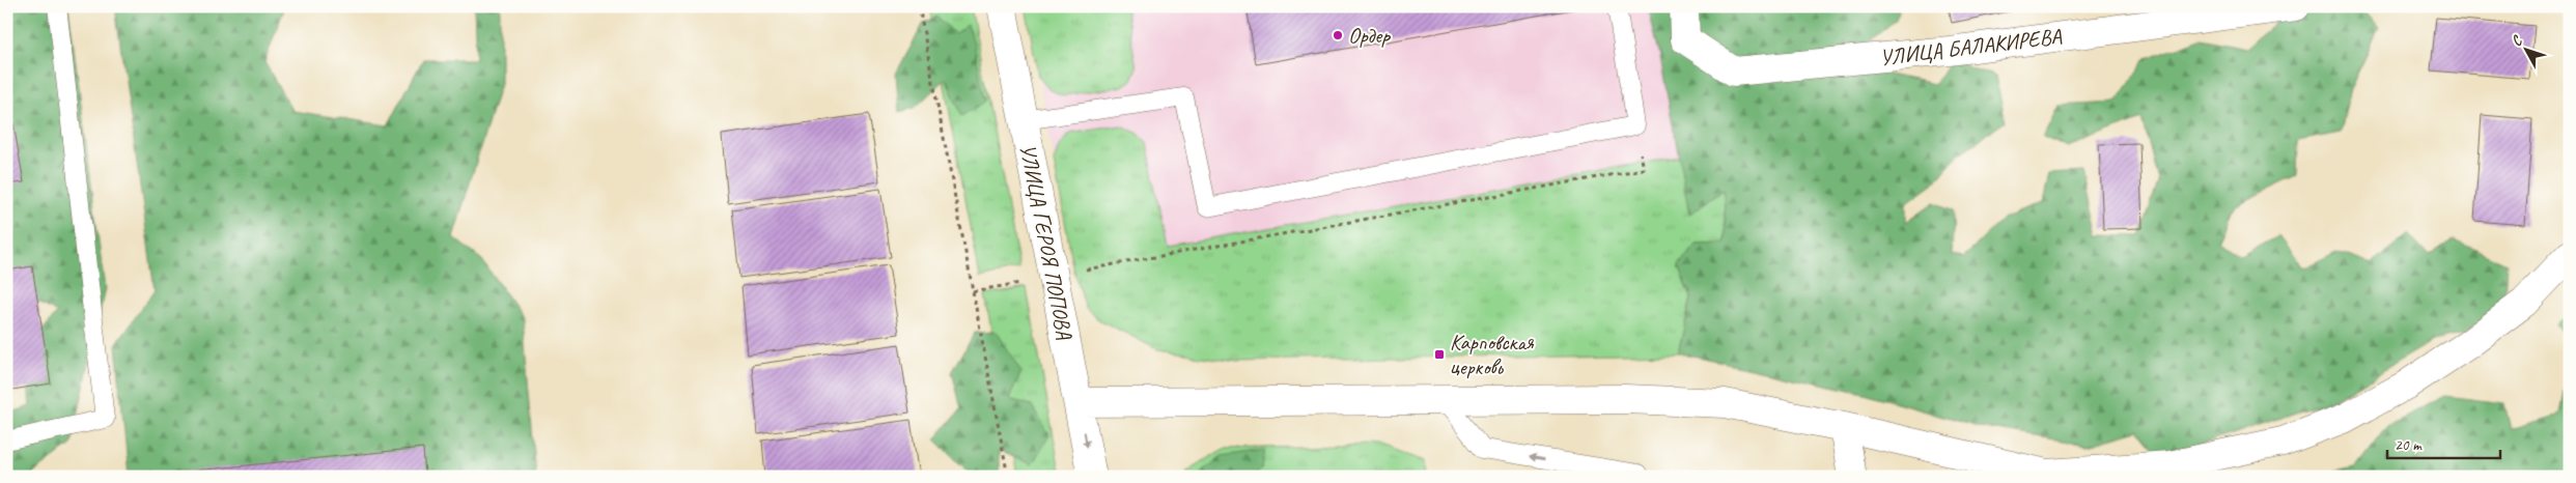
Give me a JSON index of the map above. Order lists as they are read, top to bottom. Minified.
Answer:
{"streets":{"street":["УЛИЦА БАЛАКИРЕВА","УЛИЦА ГЕРОЯ ПОПОВА"]},"places":{"other":["Ордер"],"transit":["Карповская церковь"]},"scale_bar":"20 m","north":"top left"}
